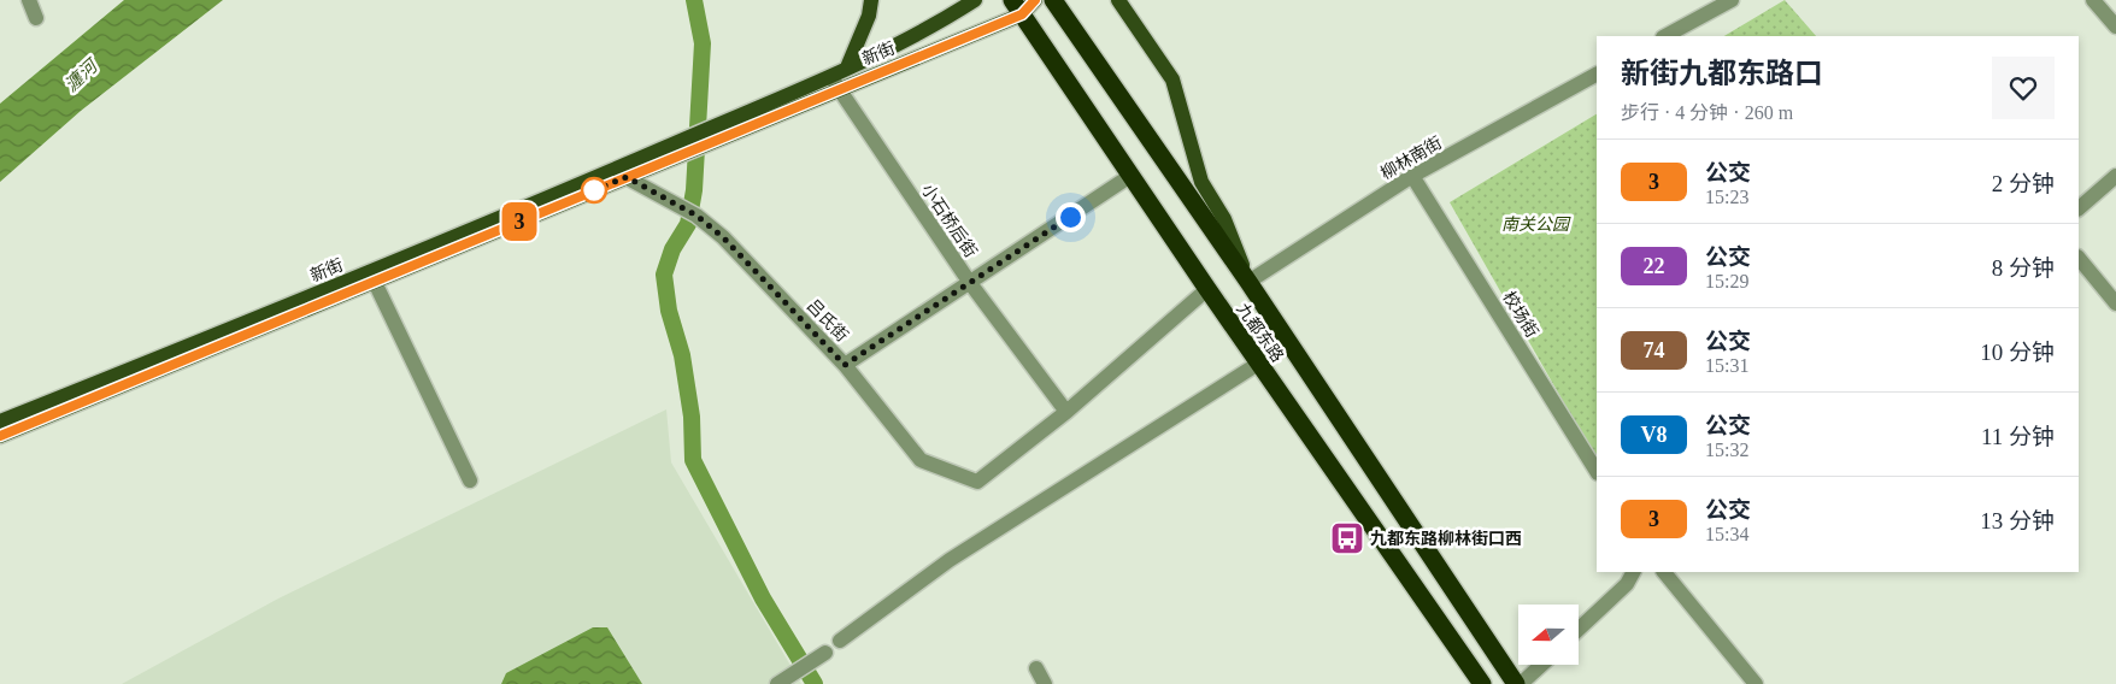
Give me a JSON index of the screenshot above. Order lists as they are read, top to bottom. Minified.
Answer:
{"streets":{"highway":["九都东路"],"main road":["新街"],"street":["柳林南街","小石桥后街","校场街","吕氏街"]},"crossings":[["新街","小石桥后街"],["新街","吕氏街"],["新街","九都东路"],["柳林南街","校场街"],["柳林南街","九都东路"],["小石桥后街","吕氏街"]],"water":["瀍河"],"parks":["南关公园"],"places":{"bus stop":["九都东路柳林街口西"]},"lines":["bus line 3"],"north":"left","page":{"on_map":"3","heading":["新街九都东路口","步行 · 4 分钟 · 260 m"],"list":[{"mark":"3","name":"公交","note":"15:23","value":"2 分钟"},{"mark":"22","name":"公交","note":"15:29","value":"8 分钟"},{"mark":"74","name":"公交","note":"15:31","value":"10 分钟"},{"mark":"V8","name":"公交","note":"15:32","value":"11 分钟"},{"mark":"3","name":"公交","note":"15:34","value":"13 分钟"}]}}
